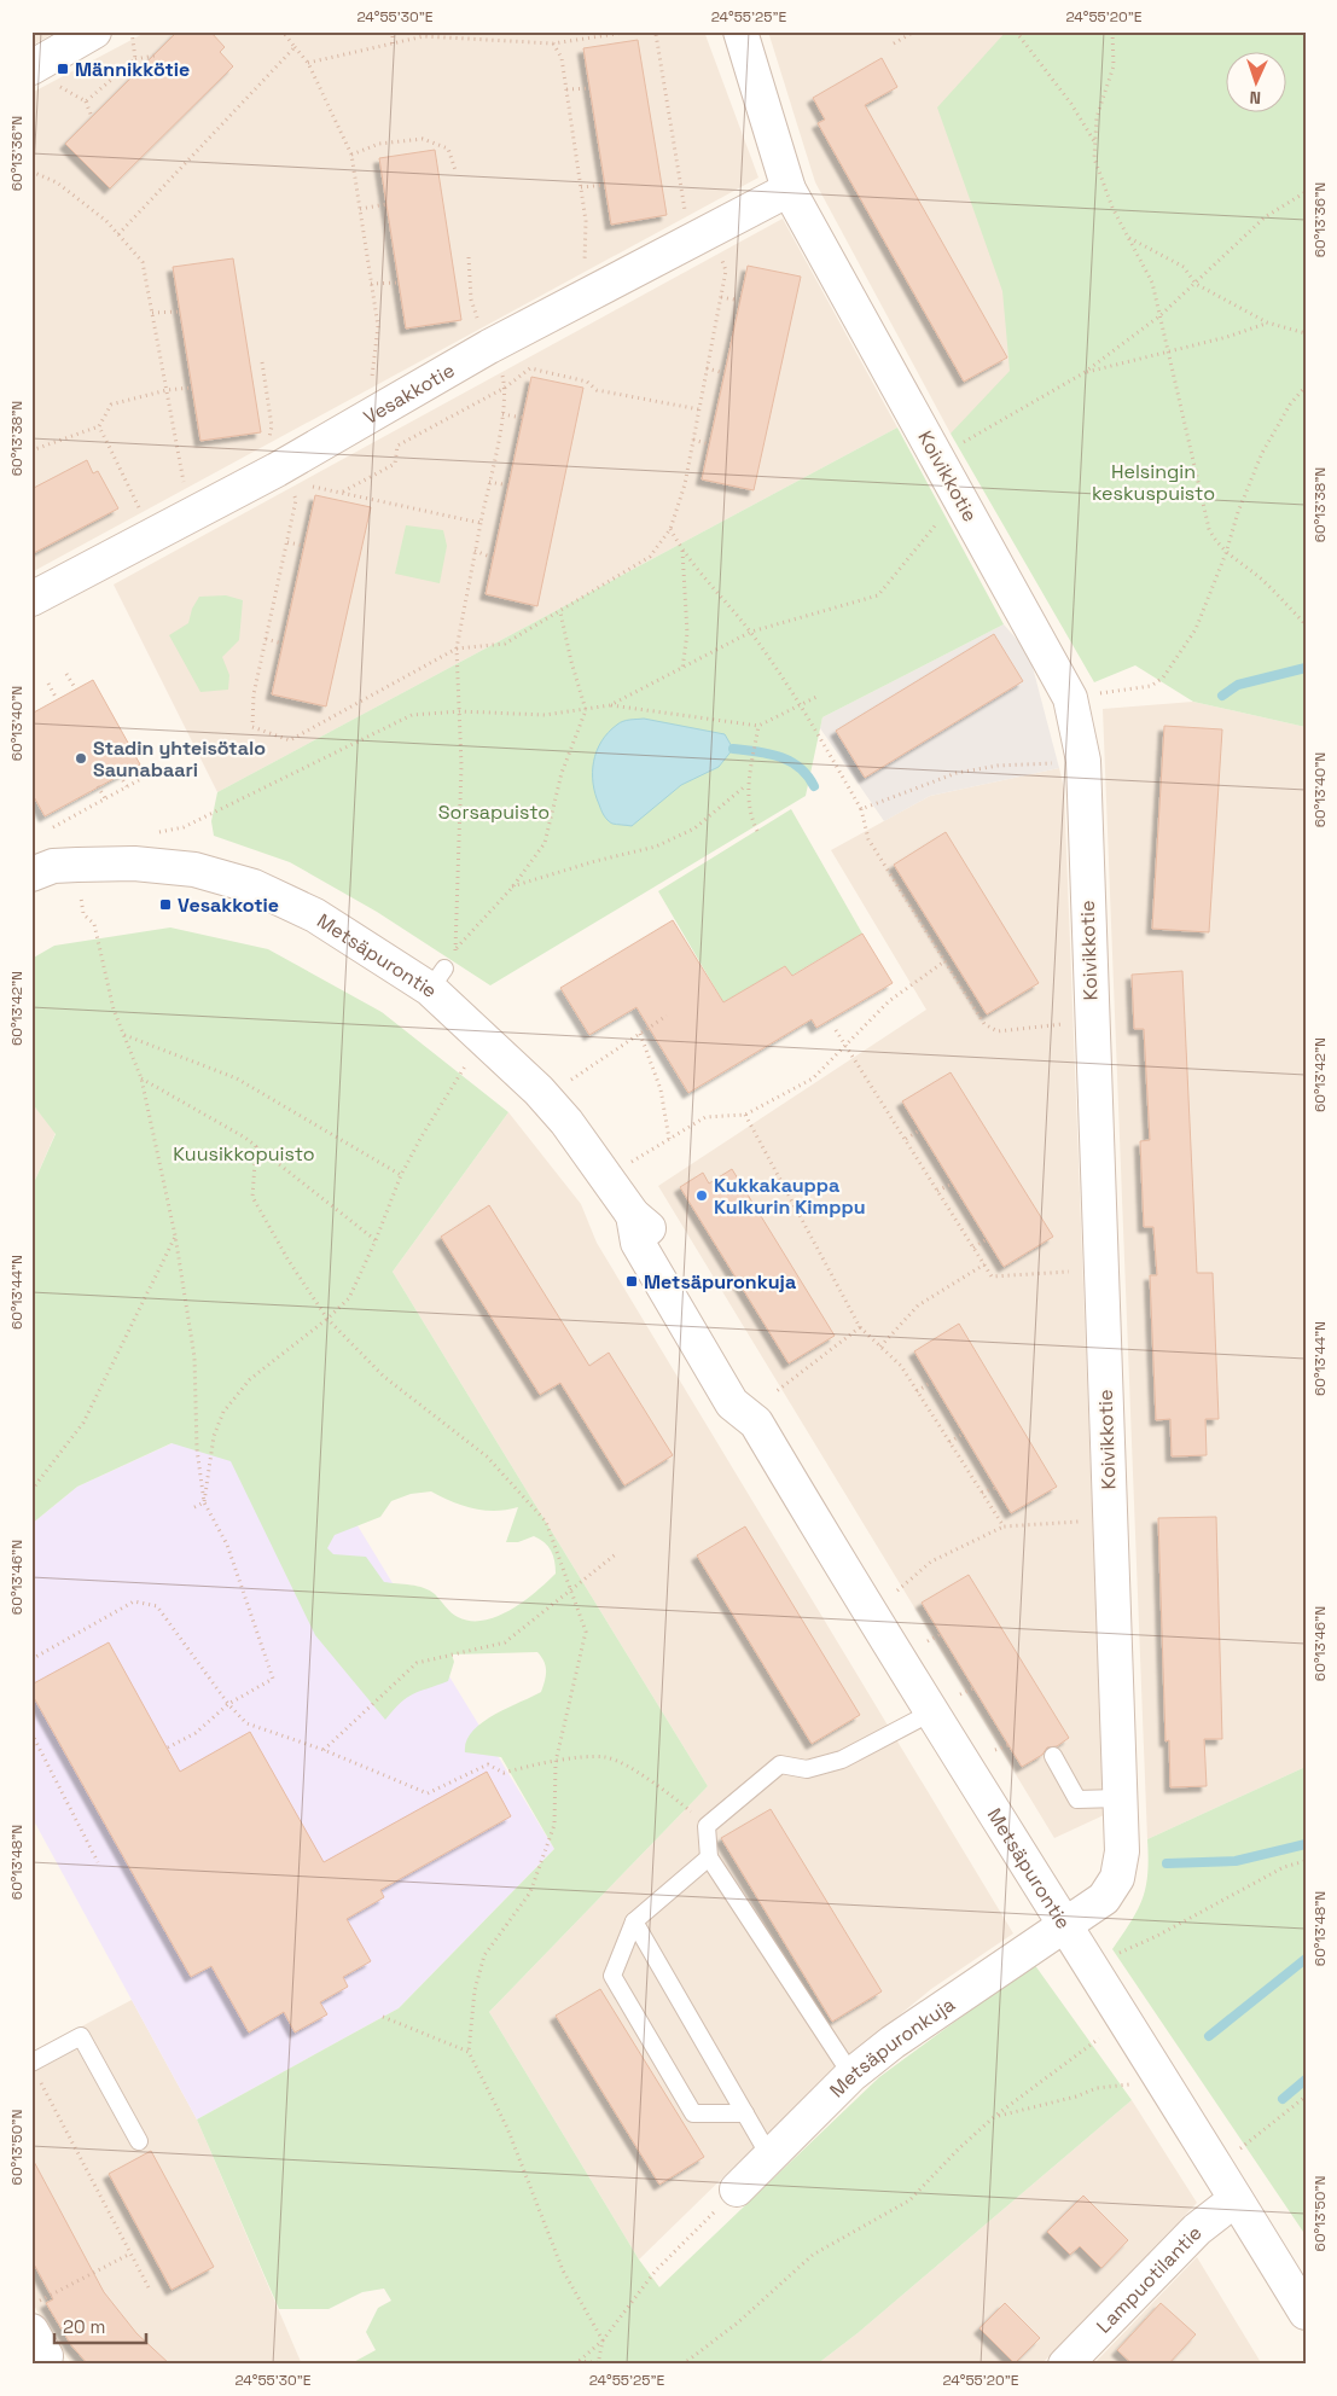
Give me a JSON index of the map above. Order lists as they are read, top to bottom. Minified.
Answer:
{"streets":{"street":["Vesakkotie","Koivikkotie","Metsäpurontie","Metsäpuronkuja","Lampuotilantie"]},"crossings":[["Vesakkotie","Koivikkotie"],["Koivikkotie","Metsäpurontie"],["Koivikkotie","Metsäpuronkuja"],["Metsäpurontie","Metsäpuronkuja"],["Metsäpurontie","Lampuotilantie"]],"parks":["Helsingin keskuspuisto","Sorsapuisto","Kuusikkopuisto"],"places":{"transit":["Männikkötie","Vesakkotie","Metsäpuronkuja"],"other":["Stadin yhteisötalo Saunabaari","Kukkakauppa Kulkurin Kimppu"]},"scale_bar":"20 m","north":"bottom","coordinates":["24°55'30\"E","24°55'25\"E","24°55'20\"E","60°13'36\"N","60°13'38\"N","60°13'40\"N","60°13'42\"N","60°13'44\"N","60°13'46\"N","60°13'48\"N","60°13'50\"N"]}
